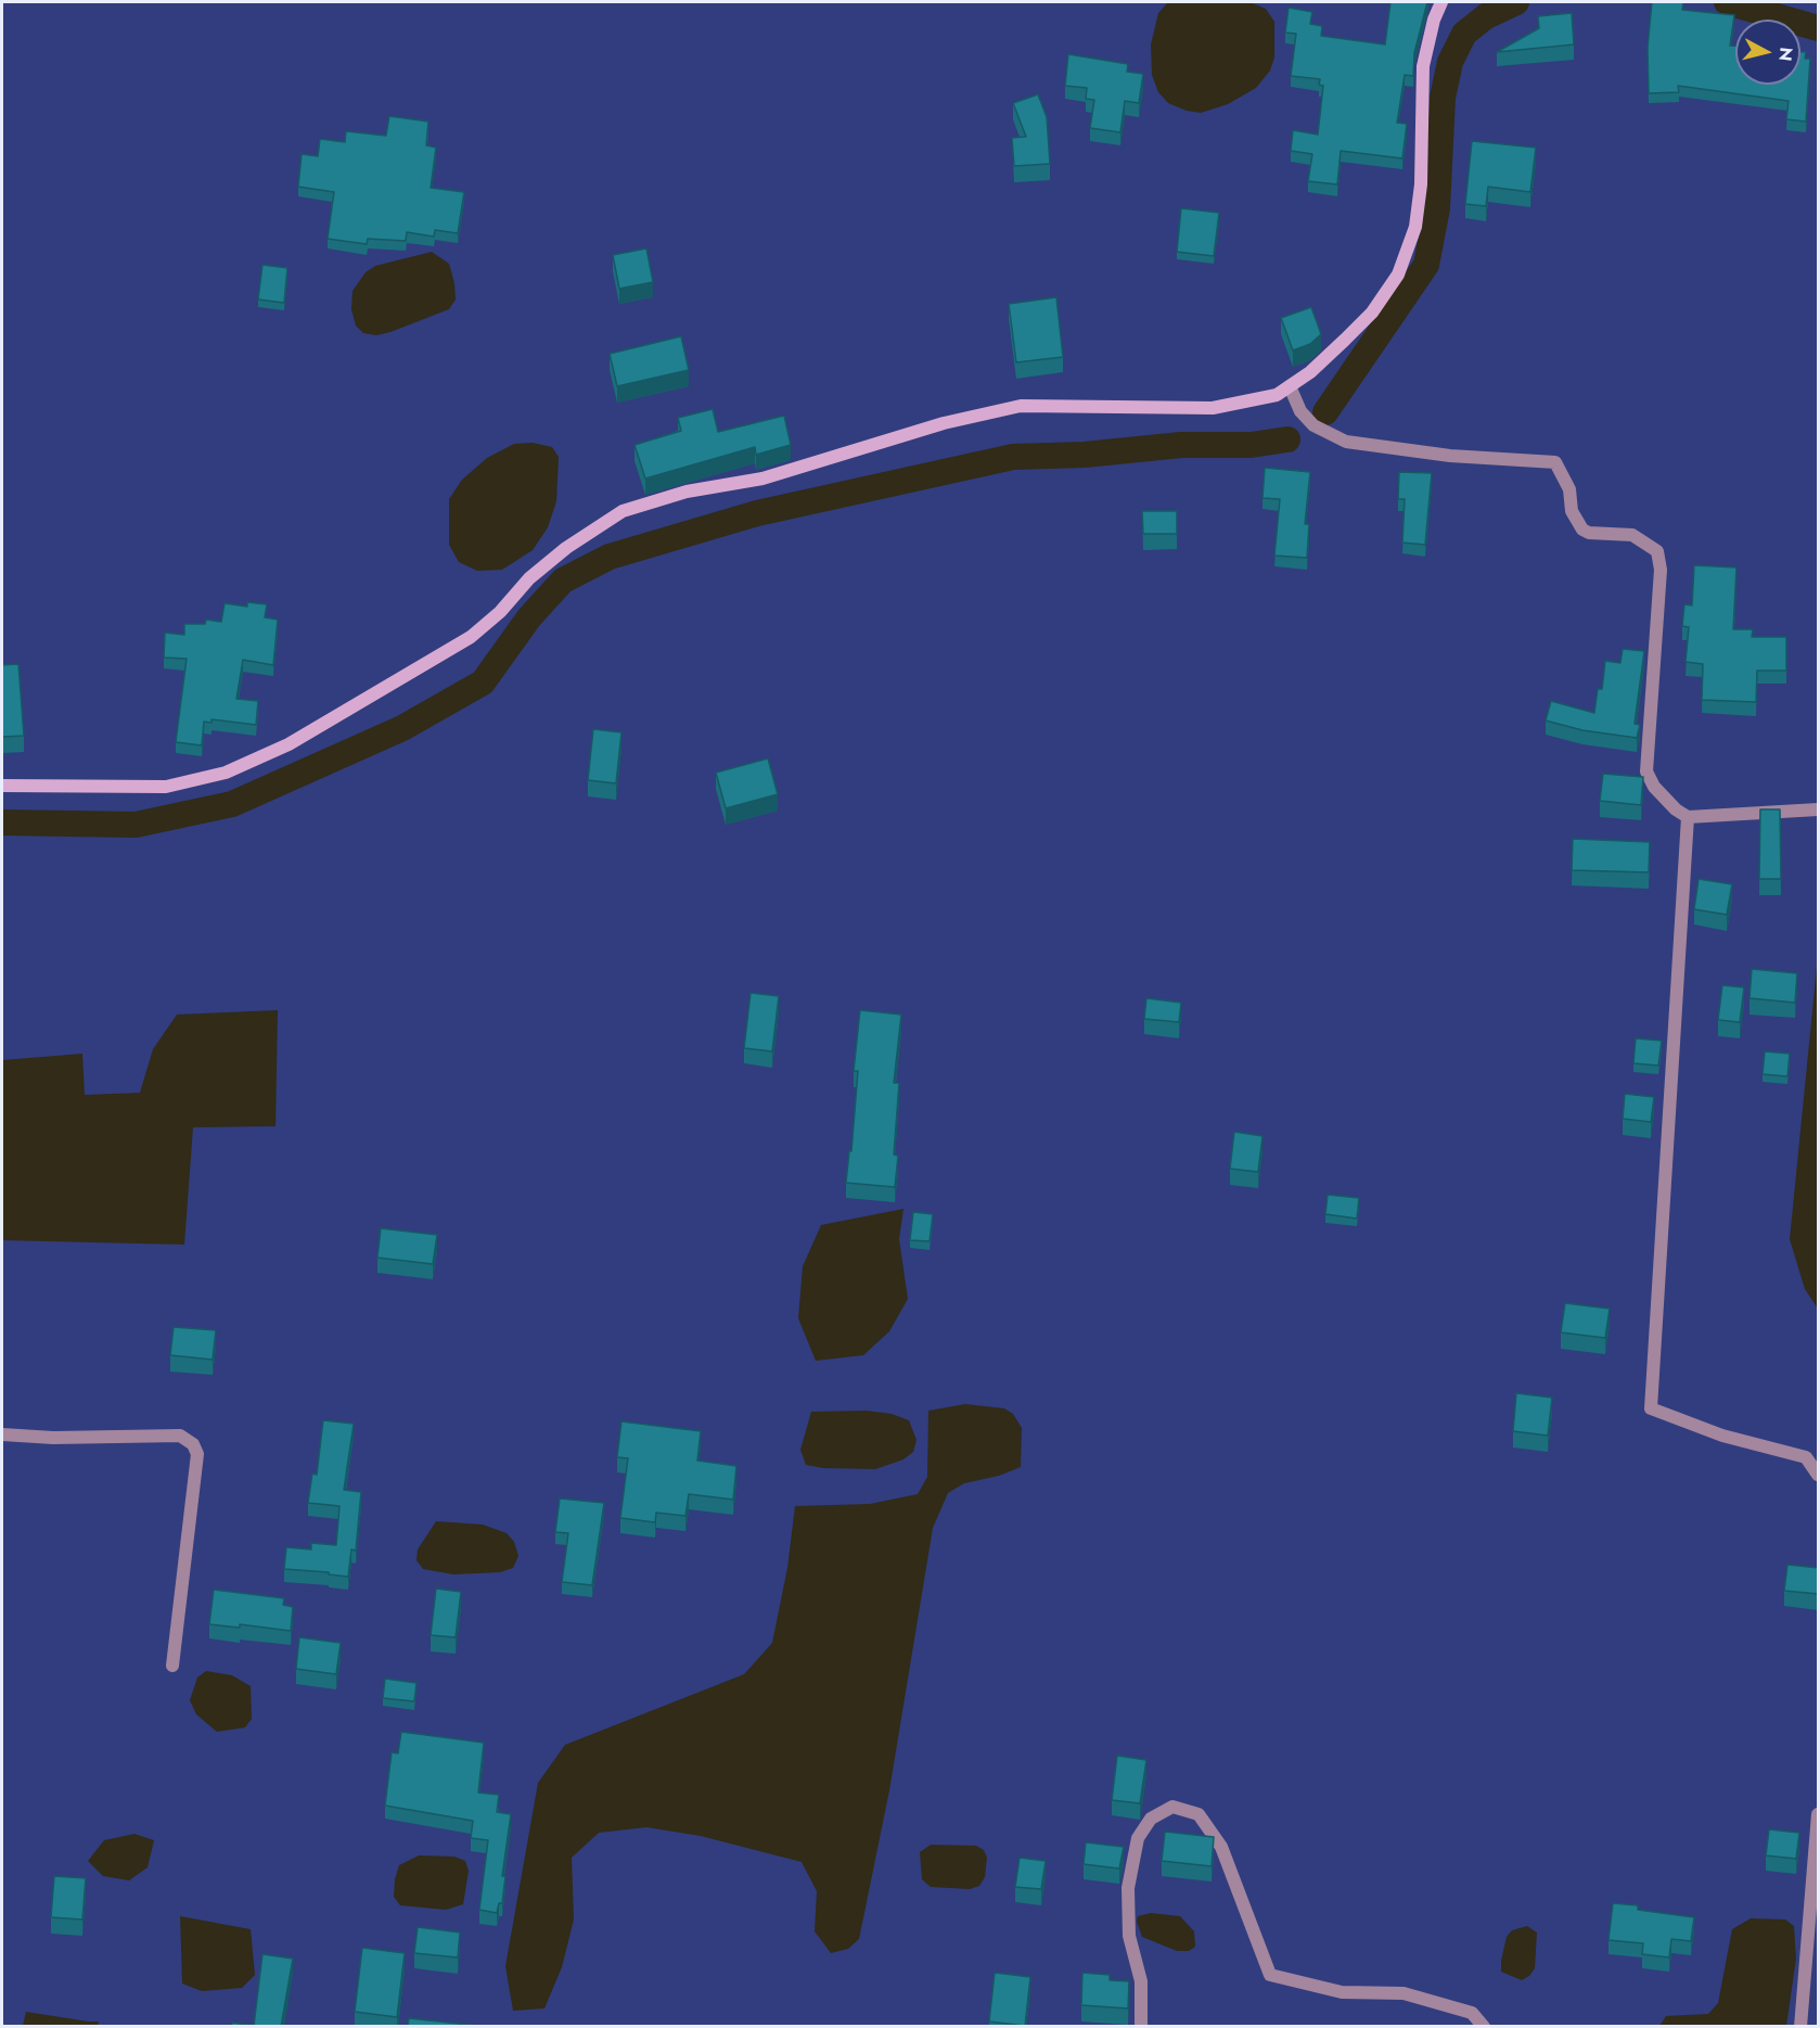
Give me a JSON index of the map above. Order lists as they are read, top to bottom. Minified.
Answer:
{"north":"right"}
